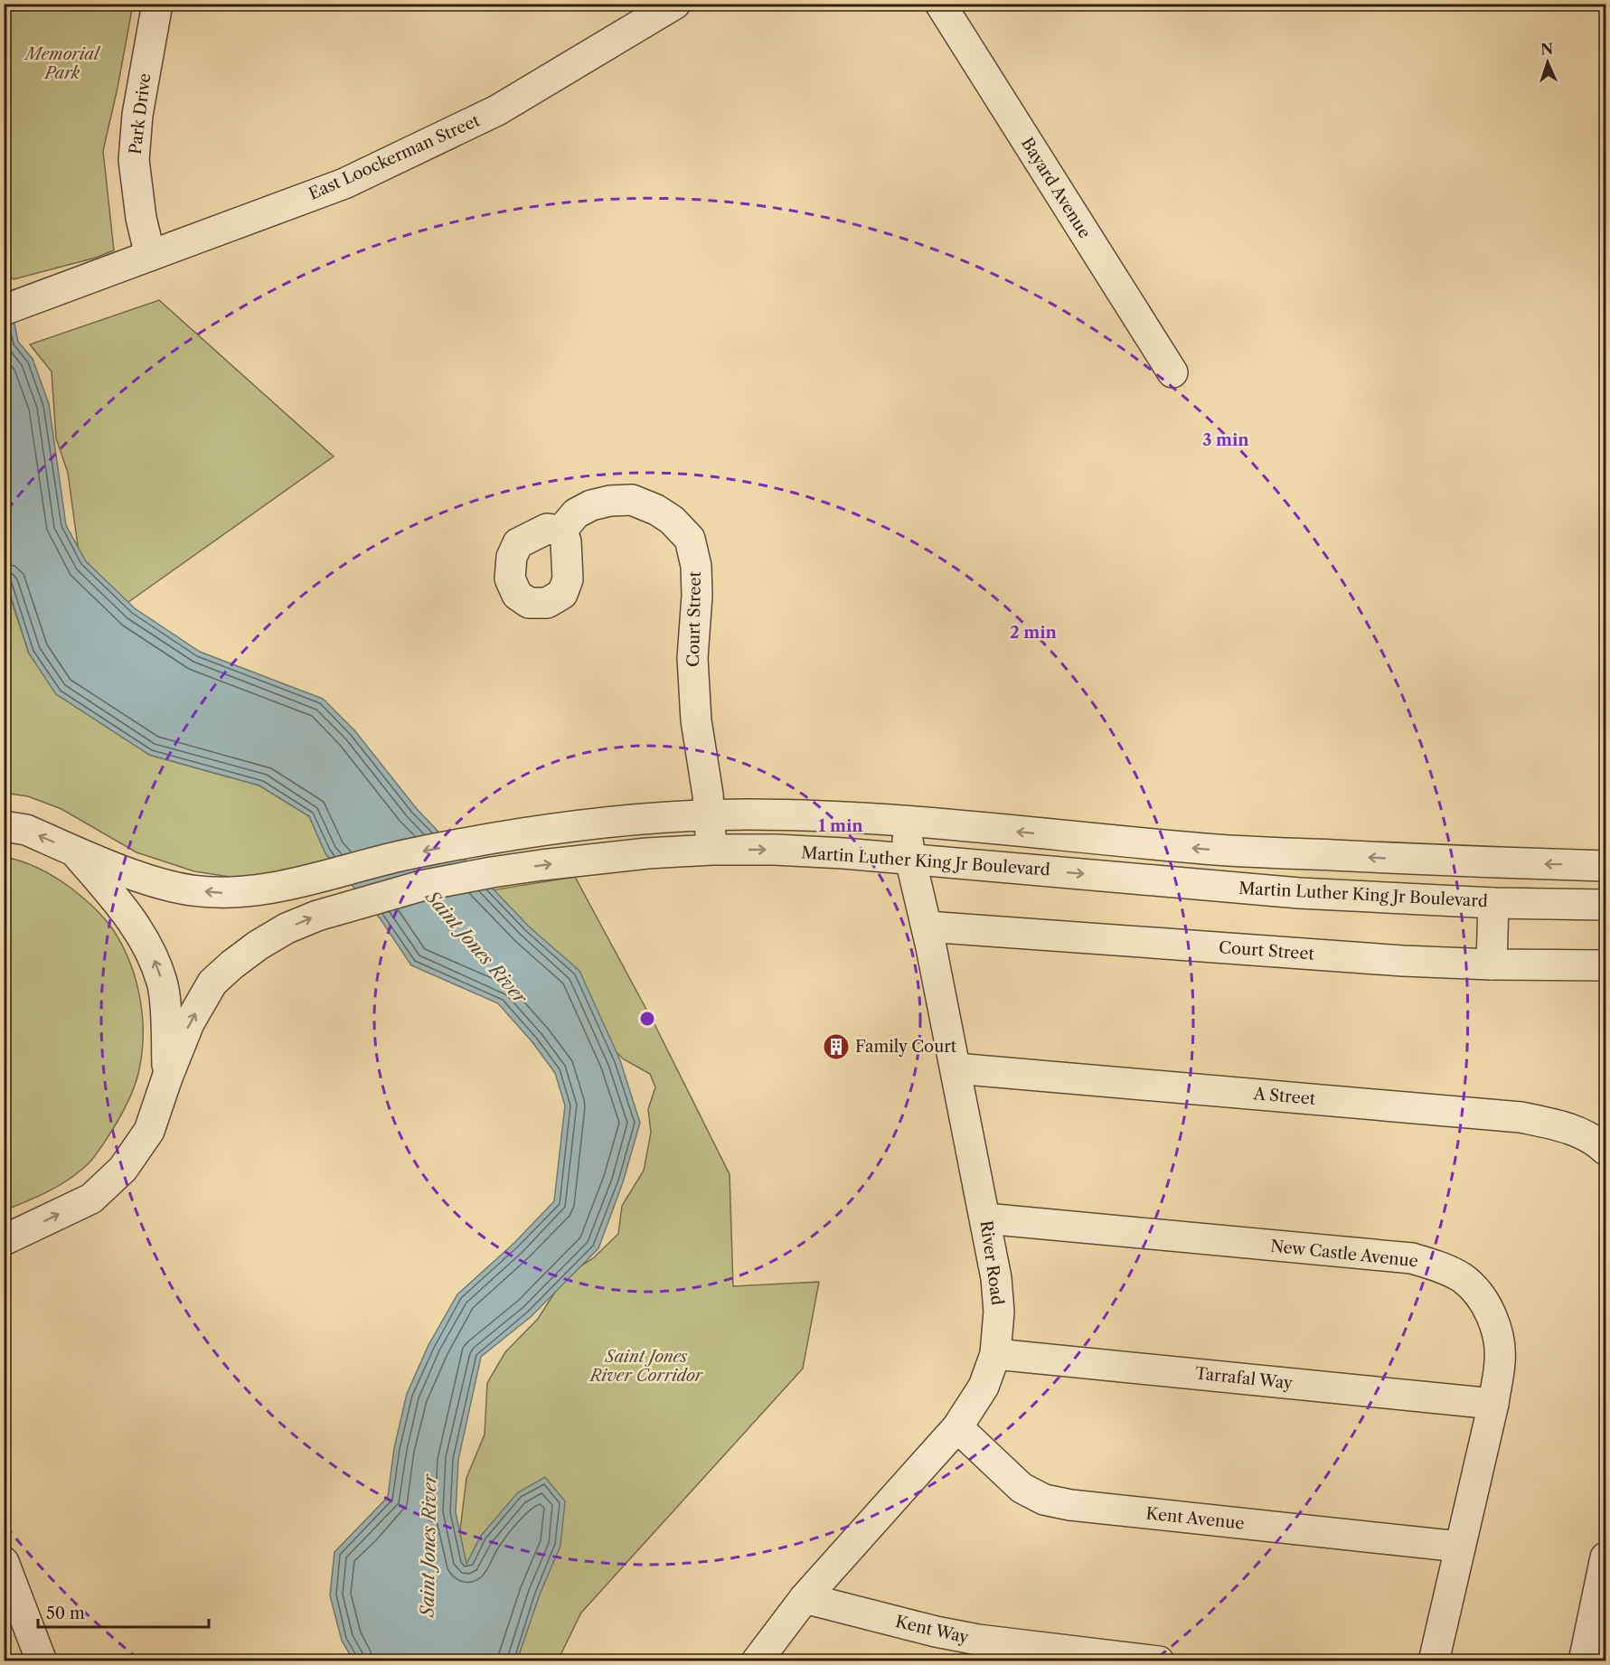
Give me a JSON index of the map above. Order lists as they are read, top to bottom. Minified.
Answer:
{"streets":{"street":["Park Drive","East Loockerman Street","Bayard Avenue","Court Street","Martin Luther King Jr Boulevard","A Street","New Castle Avenue","River Road","Tarrafal Way","Kent Avenue","Kent Way"]},"crossings":[["Park Drive","East Loockerman Street"],["Court Street","Martin Luther King Jr Boulevard"],["Court Street","River Road"],["Martin Luther King Jr Boulevard","River Road"],["A Street","River Road"],["New Castle Avenue","River Road"],["New Castle Avenue","Tarrafal Way"],["New Castle Avenue","Kent Avenue"],["River Road","Tarrafal Way"],["River Road","Kent Avenue"],["River Road","Kent Way"]],"water":["Saint Jones River"],"parks":["Memorial Park","Saint Jones River Corridor"],"places":{"building":["Family Court"]},"scale_bar":"50 m","north":"top","rings":["3 min","2 min","1 min"]}
